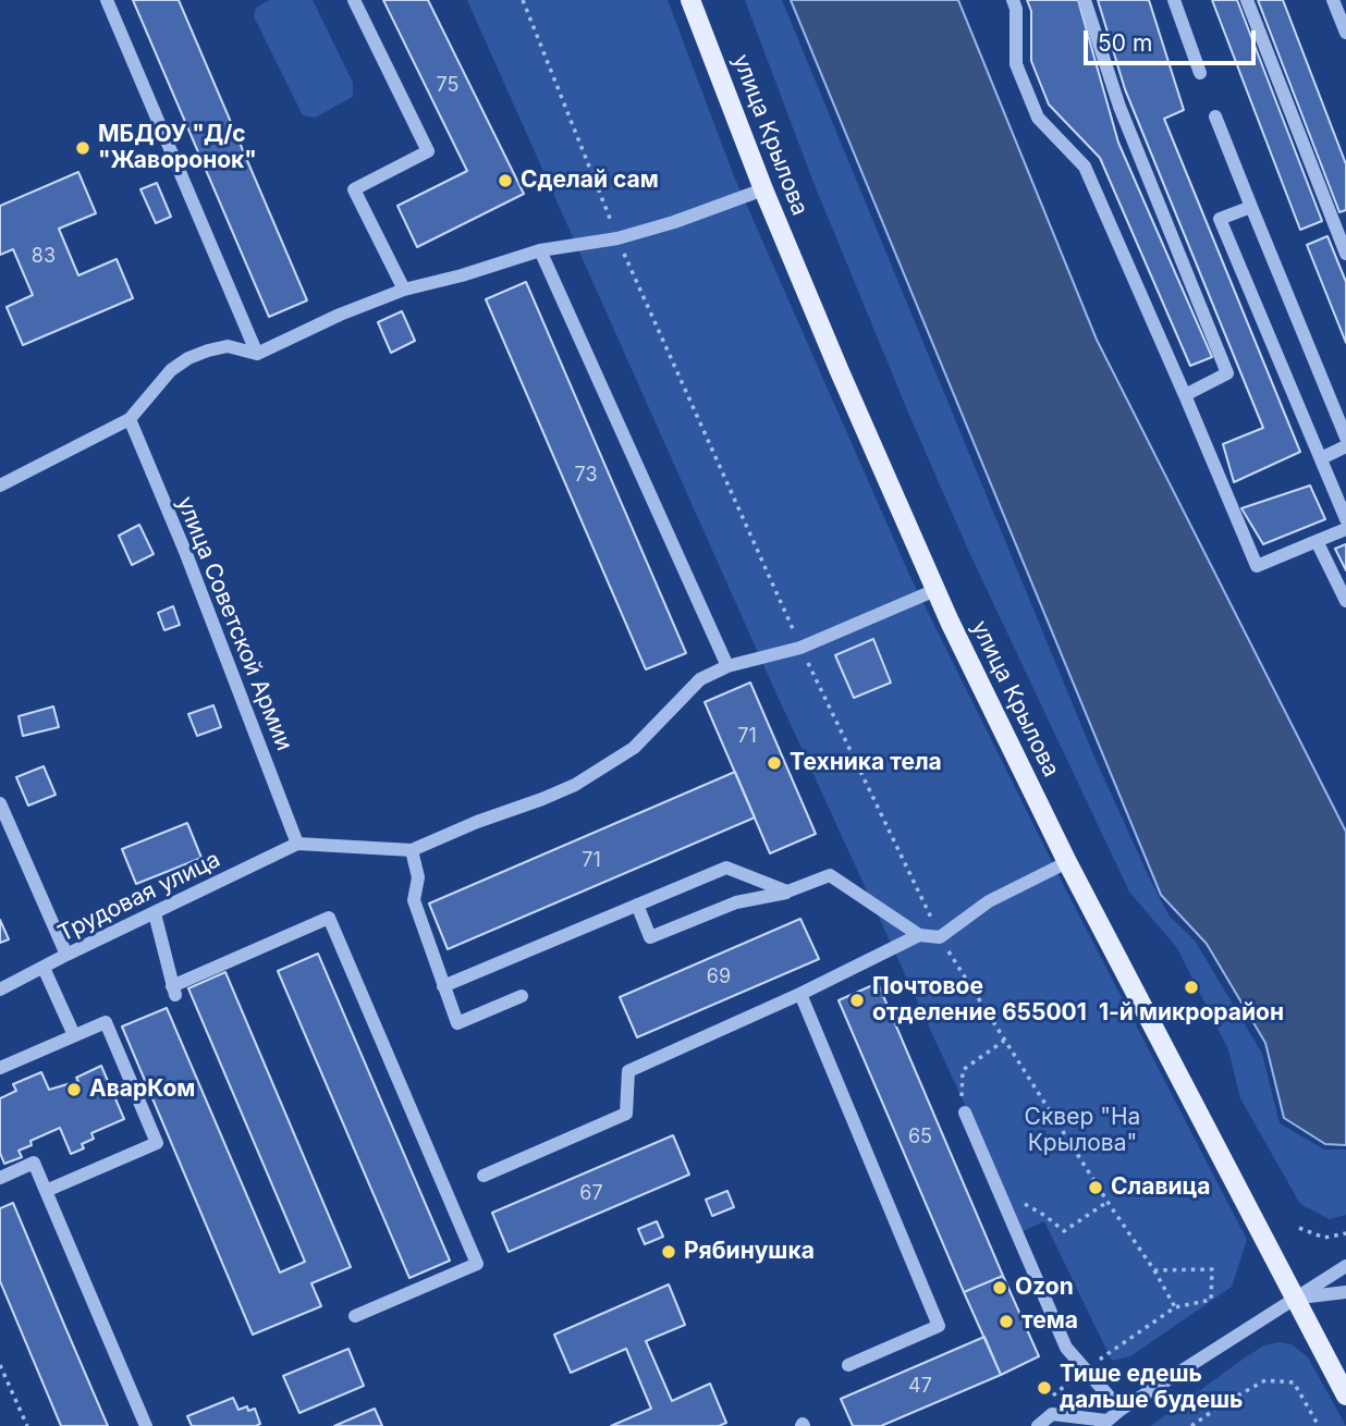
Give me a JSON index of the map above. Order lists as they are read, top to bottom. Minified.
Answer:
{"streets":{"main road":["улица Крылова"],"street":["улица Советской Армии","Трудовая улица"]},"crossings":[["улица Советской Армии","Трудовая улица"]],"parks":["Сквер \"На Крылова\""],"places":["МБДОУ \"Д/с \"Жаворонок\"","Сделай сам","Техника тела","1-й микрорайон","Почтовое отделение 655001","АварКом","Славица","Рябинушка","Ozon","тема","Тише едешь дальше будешь"],"house_numbers":["75","83","73","71","71","69","65","67","47"],"scale_bar":"50 m"}
